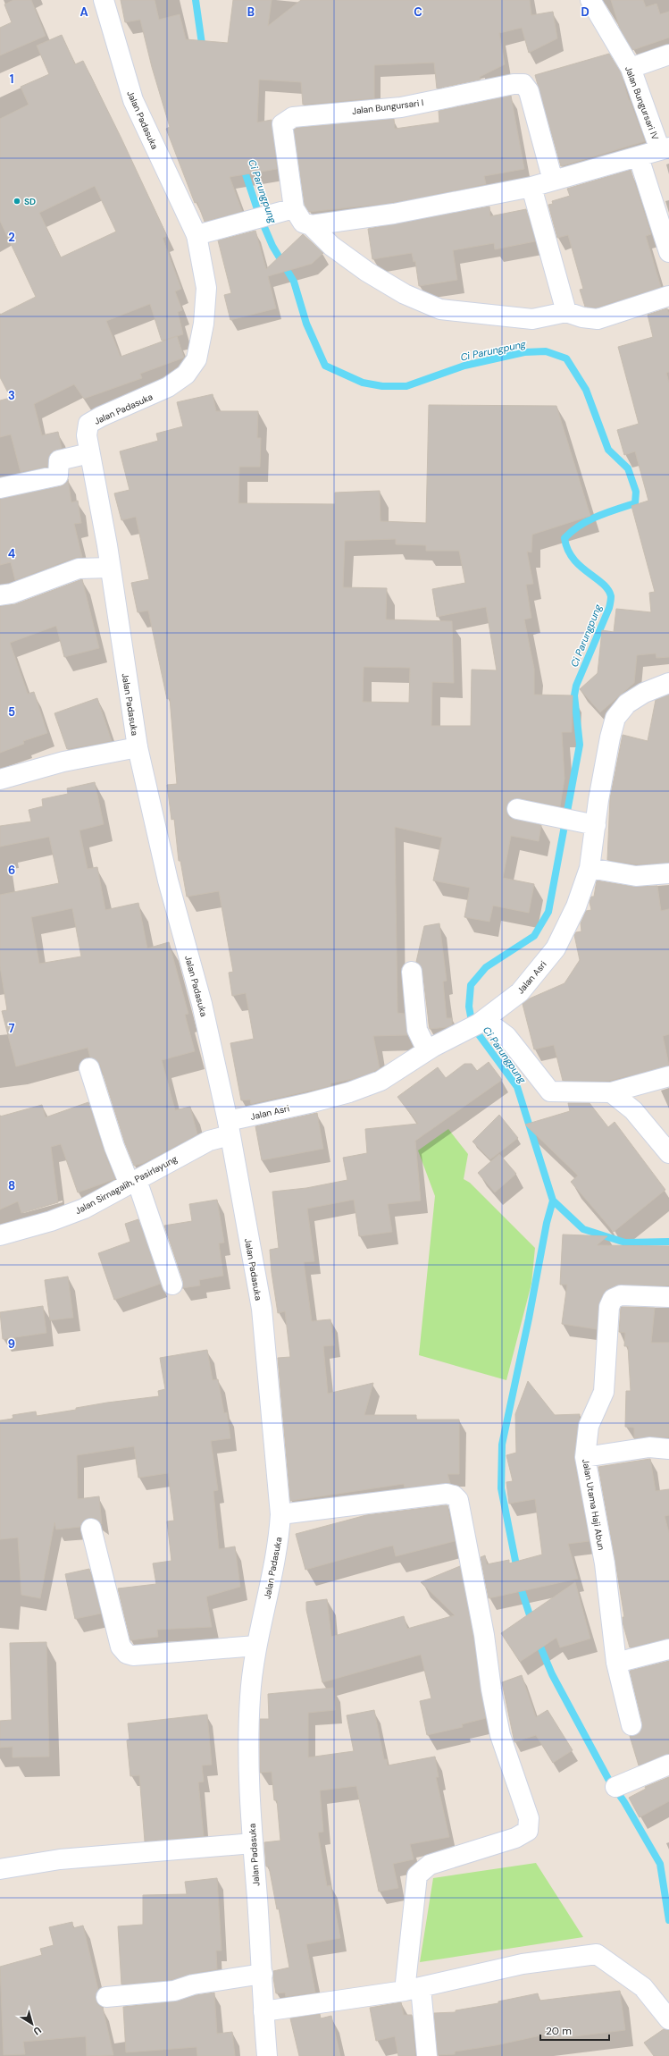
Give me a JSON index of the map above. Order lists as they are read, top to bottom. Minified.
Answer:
{"streets":{"street":["Jalan Bungursari IV","Jalan Bungursari I","Jalan Padasuka","Jalan Asri","Jalan Sirnagalih, Pasirlayung","Jalan Utama Haji Abun"]},"crossings":[["Jalan Padasuka","Jalan Asri"],["Jalan Padasuka","Jalan Sirnagalih, Pasirlayung"],["Jalan Asri","Jalan Sirnagalih, Pasirlayung"]],"water":["Ci Parungpung"],"places":["SD"],"scale_bar":"20 m","north":"bottom right","grid":{"columns":["A","B","C","D"],"rows":["1","2","3","4","5","6","7","8","9"]}}
